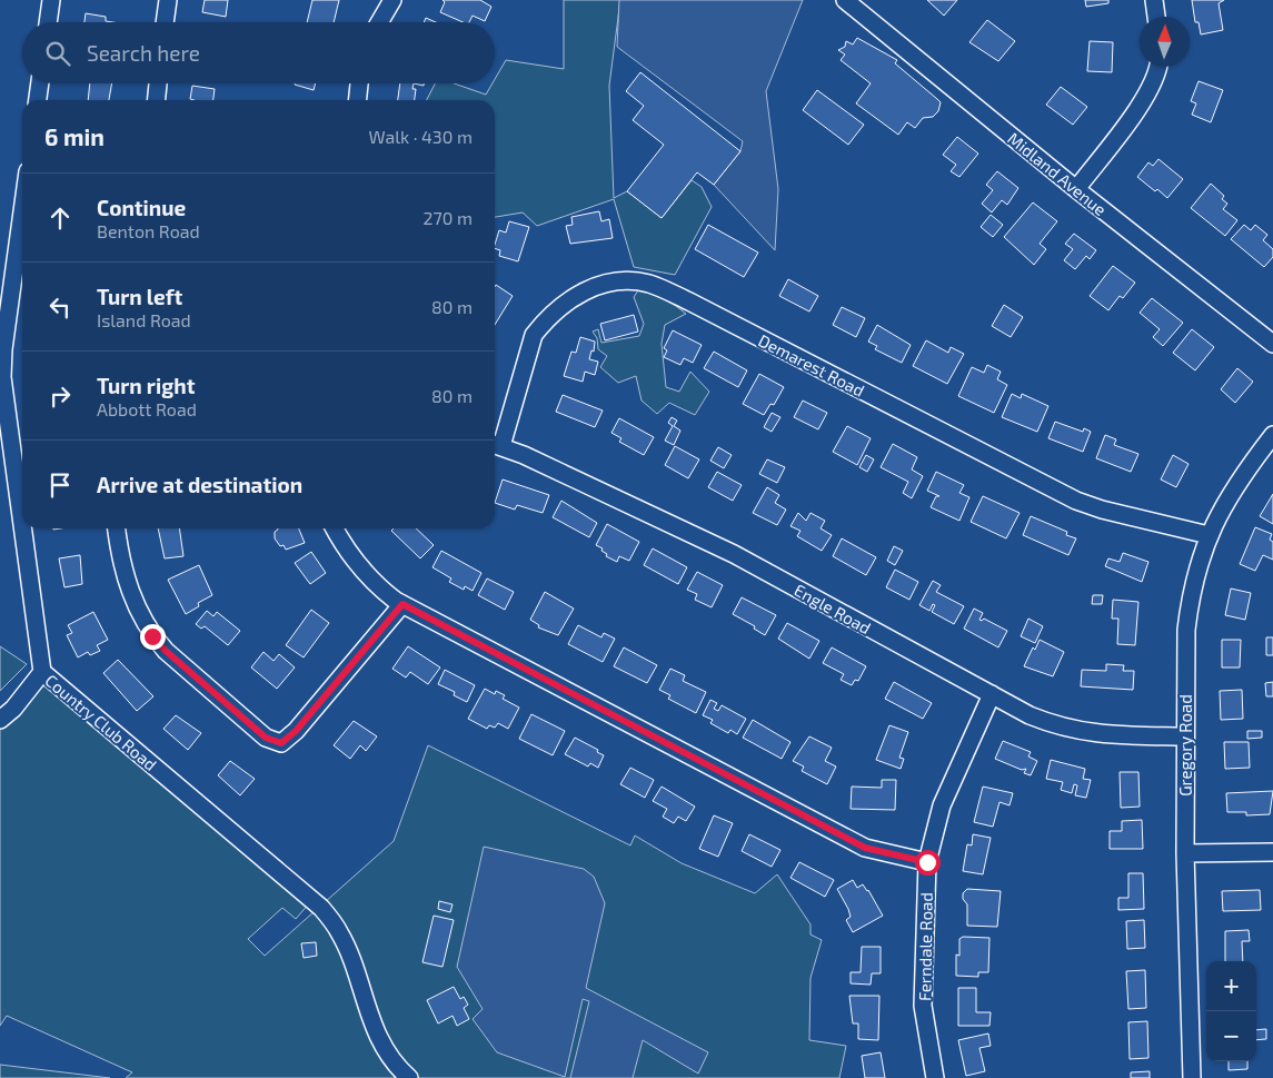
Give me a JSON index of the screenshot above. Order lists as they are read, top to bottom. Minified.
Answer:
{"streets":{"street":["Midland Avenue","Demarest Road","Engle Road","Country Club Road","Gregory Road","Ferndale Road"]},"crossings":[["Demarest Road","Engle Road"],["Demarest Road","Gregory Road"],["Engle Road","Gregory Road"],["Engle Road","Ferndale Road"]],"north":"top","page":{"search":"Search here","heading":["6 min","Walk · 430 m"],"list":[["Continue","Benton Road","270 m"],["Turn left","Island Road","80 m"],["Turn right","Abbott Road","80 m"],"Arrive at destination"],"map_buttons":["+","−"]}}
